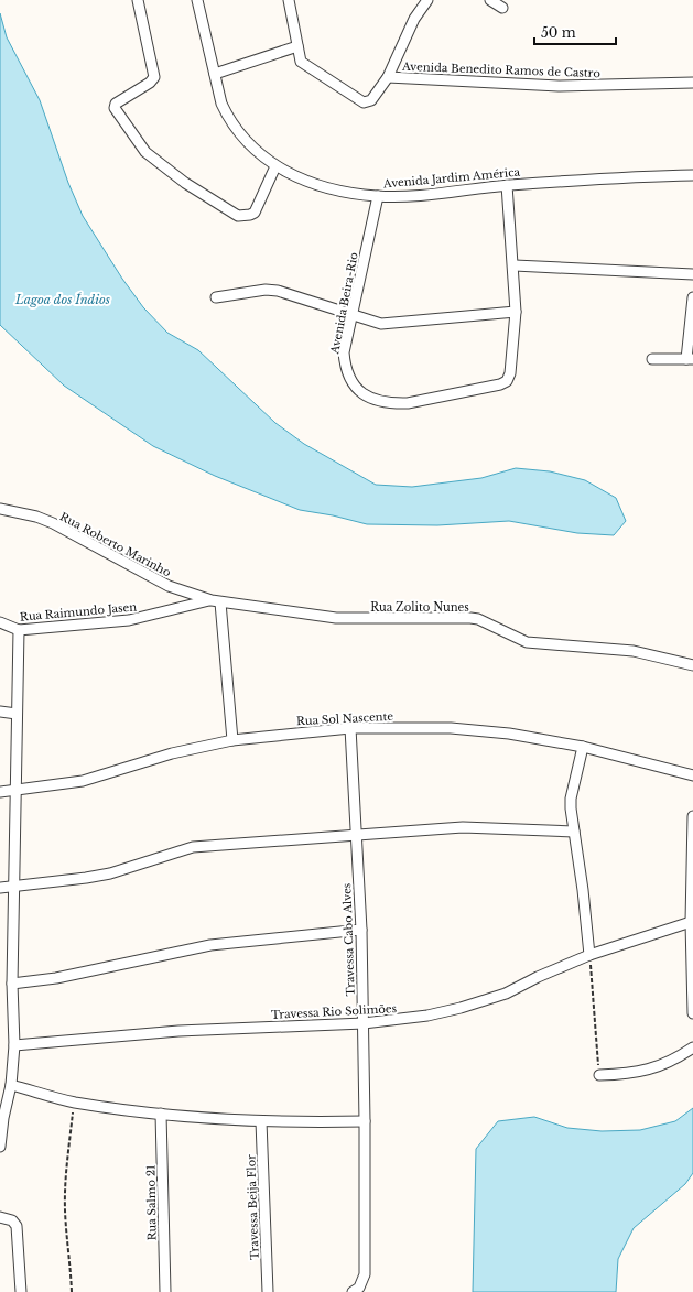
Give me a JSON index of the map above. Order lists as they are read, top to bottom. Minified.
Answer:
{"streets":{"street":["Avenida Benedito Ramos de Castro","Avenida Jardim América","Avenida Beira-Rio","Rua Roberto Marinho","Rua Zolito Nunes","Rua Raimundo Jasen","Rua Sol Nascente","Travessa Cabo Alves","Travessa Rio Solimões","Rua Salmo 21","Travessa Beija Flor"]},"crossings":[["Avenida Jardim América","Avenida Beira-Rio"],["Rua Roberto Marinho","Rua Zolito Nunes"],["Rua Roberto Marinho","Rua Raimundo Jasen"],["Rua Zolito Nunes","Rua Raimundo Jasen"],["Rua Sol Nascente","Travessa Cabo Alves"],["Travessa Cabo Alves","Travessa Rio Solimões"]],"water":["Lagoa dos Índios"],"scale_bar":"50 m"}
